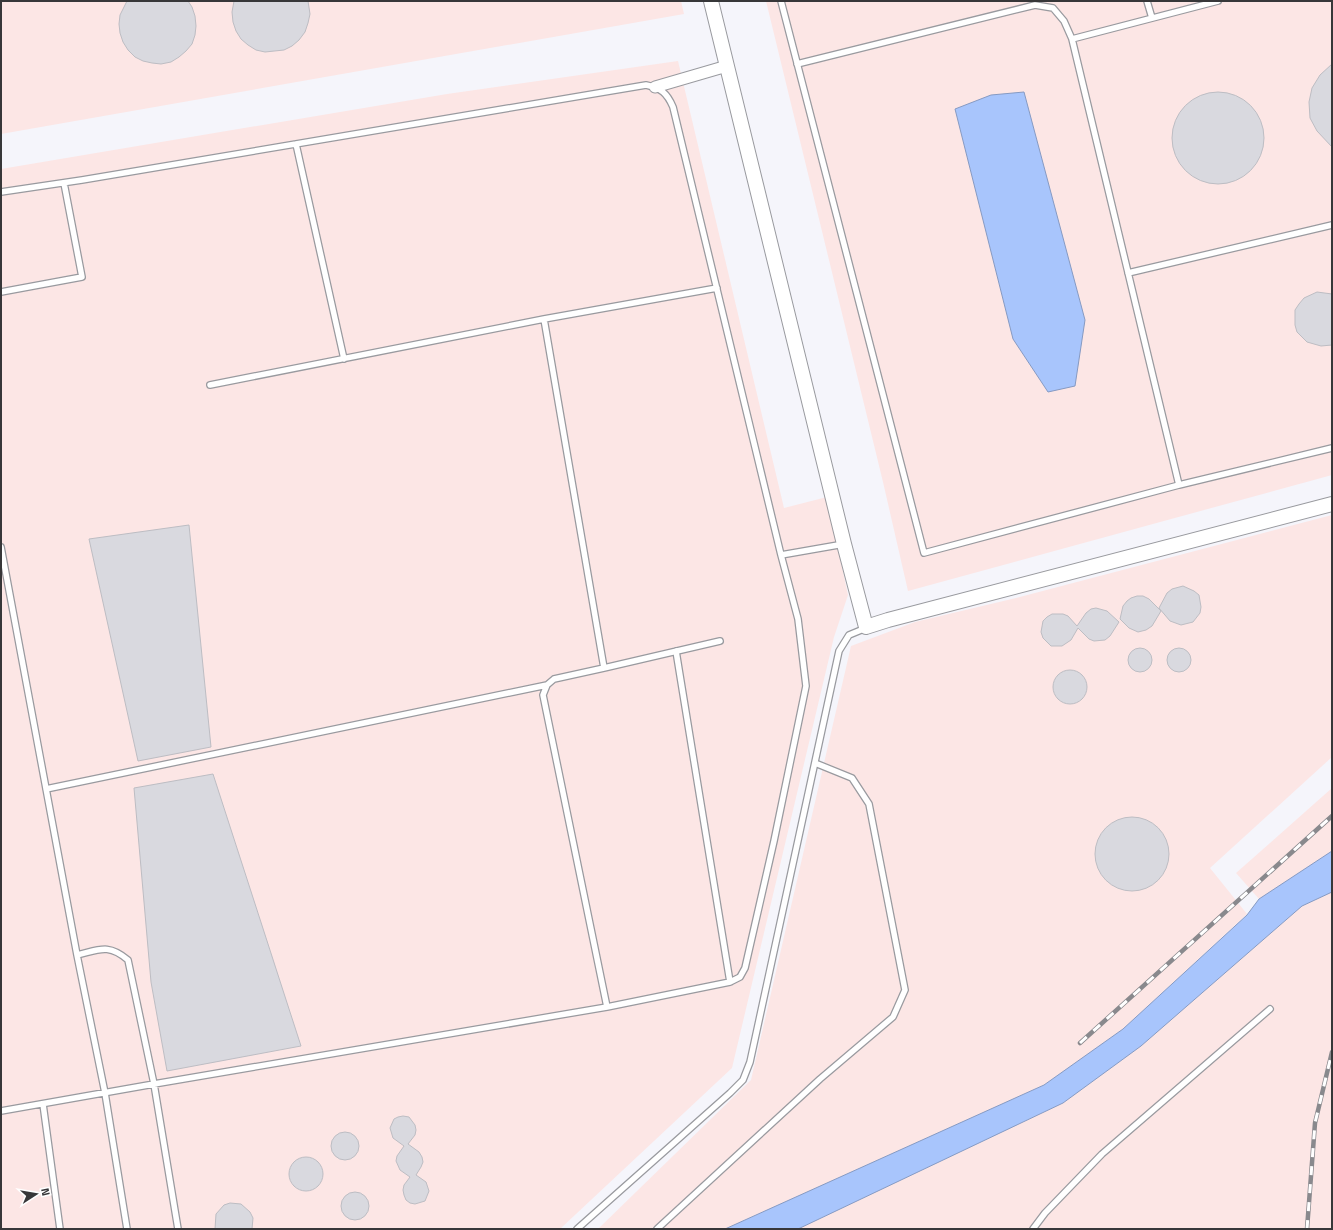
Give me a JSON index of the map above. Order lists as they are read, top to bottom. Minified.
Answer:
{"north":"right"}
